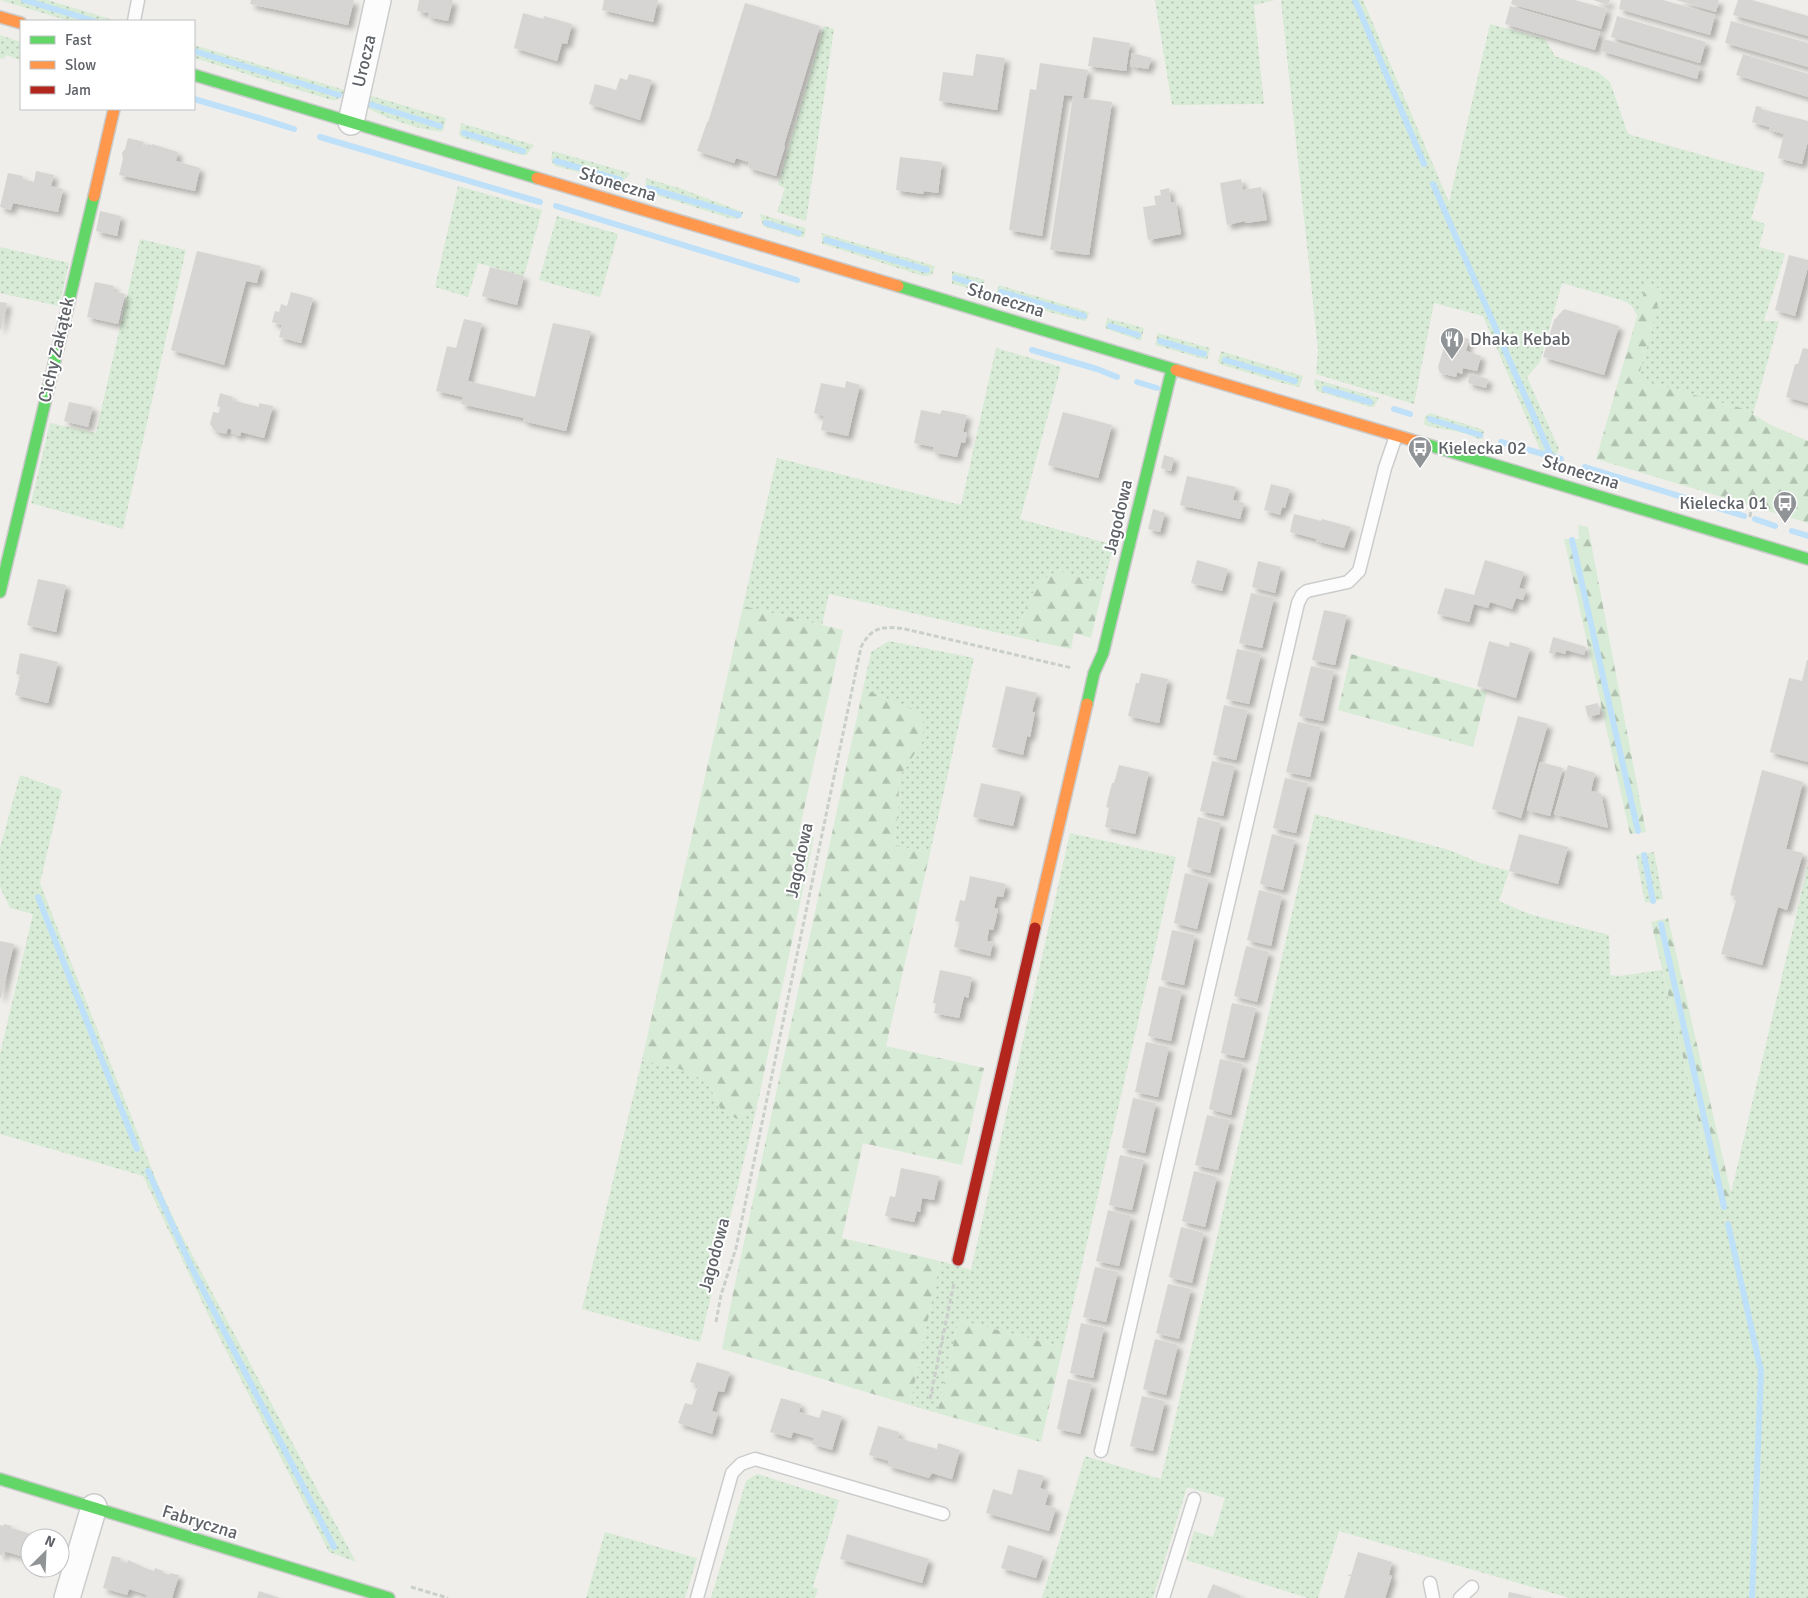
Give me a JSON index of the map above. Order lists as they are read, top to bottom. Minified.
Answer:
{"streets":{"street":["Urocza","Słoneczna","Cichy Zakątek","Jagodowa","Fabryczna"]},"crossings":[["Urocza","Słoneczna"],["Słoneczna","Jagodowa"]],"places":{"restaurant":["Dhaka Kebab"],"bus stop":["Kielecka 02","Kielecka 01"]},"legend":["Fast","Slow","Jam"],"north":"top right"}
